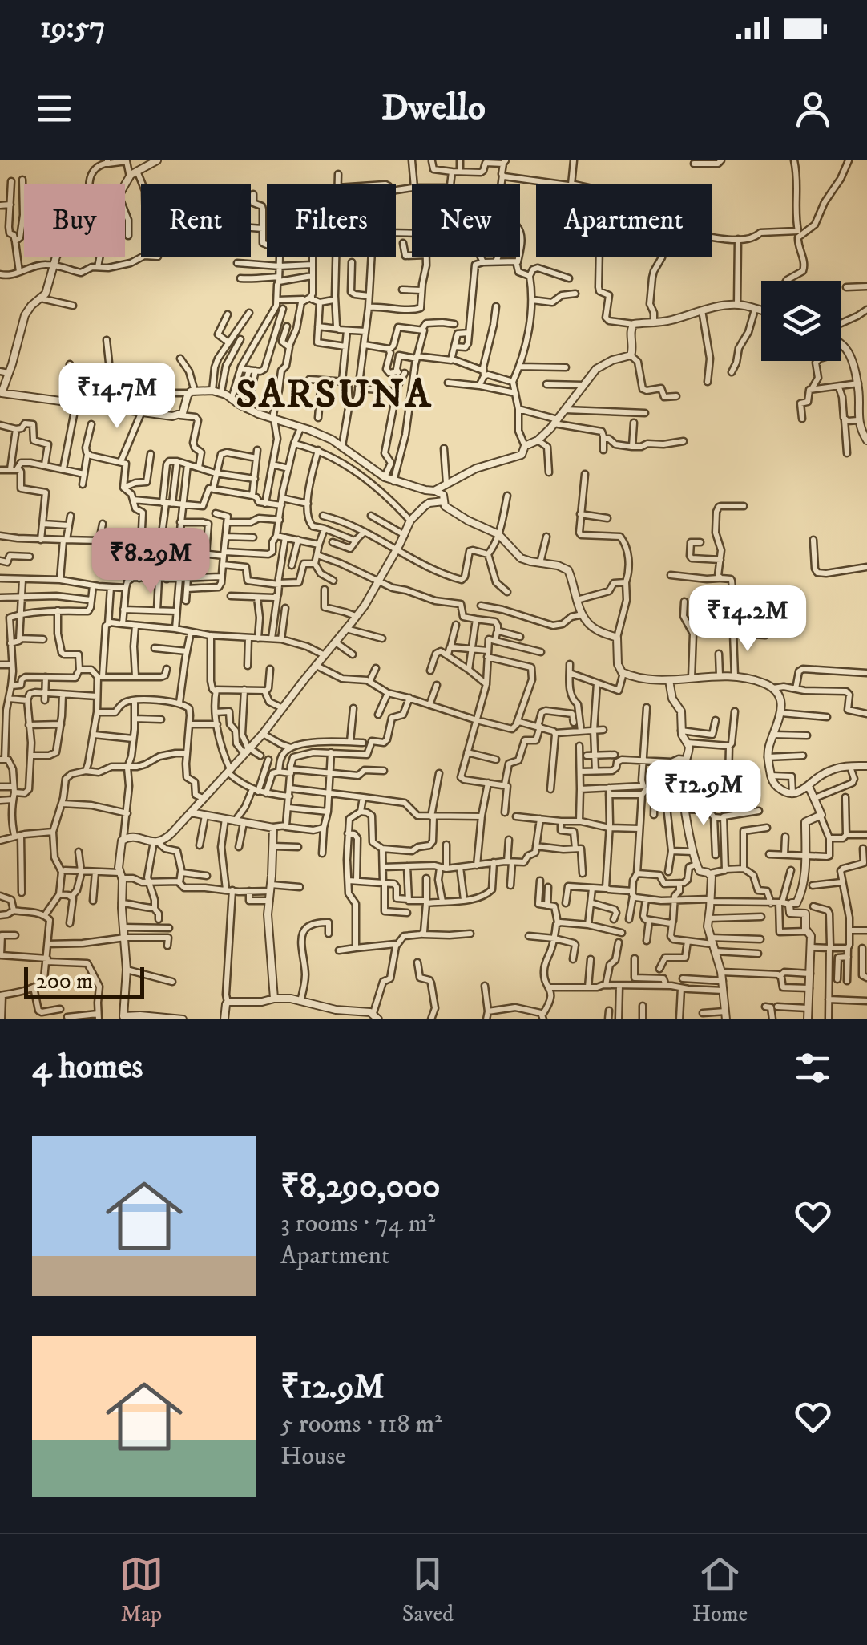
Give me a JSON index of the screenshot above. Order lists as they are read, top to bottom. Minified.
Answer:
{"districts":["SARSUNA"],"scale_bar":"200 m","page":{"status":"19:57","header":"Dwello","chip":["Buy","Rent","Filters","New","Apartment"],"price":["₹14.7M","₹8.29M","₹14.2M","₹12.9M"],"scale":"200 m","heading":"4 homes","list":[{"name":"₹8,290,000","note":"3 rooms · 74 m² · Apartment"},{"name":"₹12.9M","note":"5 rooms · 118 m² · House"}],"tabs":["Map","Saved","Home"]}}
